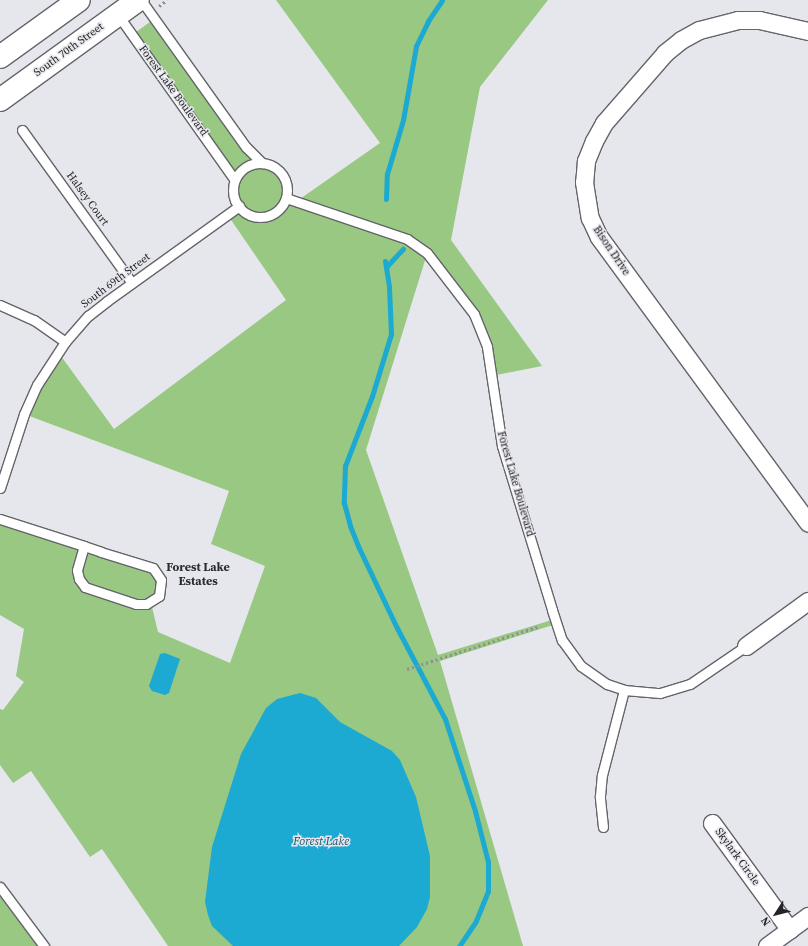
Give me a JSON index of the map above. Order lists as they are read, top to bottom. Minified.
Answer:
{"streets":{"main road":["South 70th Street"],"street":["Bison Drive","Skylark Circle"],"lane":["Forest Lake Boulevard","Halsey Court","South 69th Street"]},"crossings":[["South 70th Street","Forest Lake Boulevard"],["Forest Lake Boulevard","South 69th Street"],["Halsey Court","South 69th Street"]],"districts":["Forest Lake Estates"],"water":["Forest Lake"],"north":"bottom left"}
